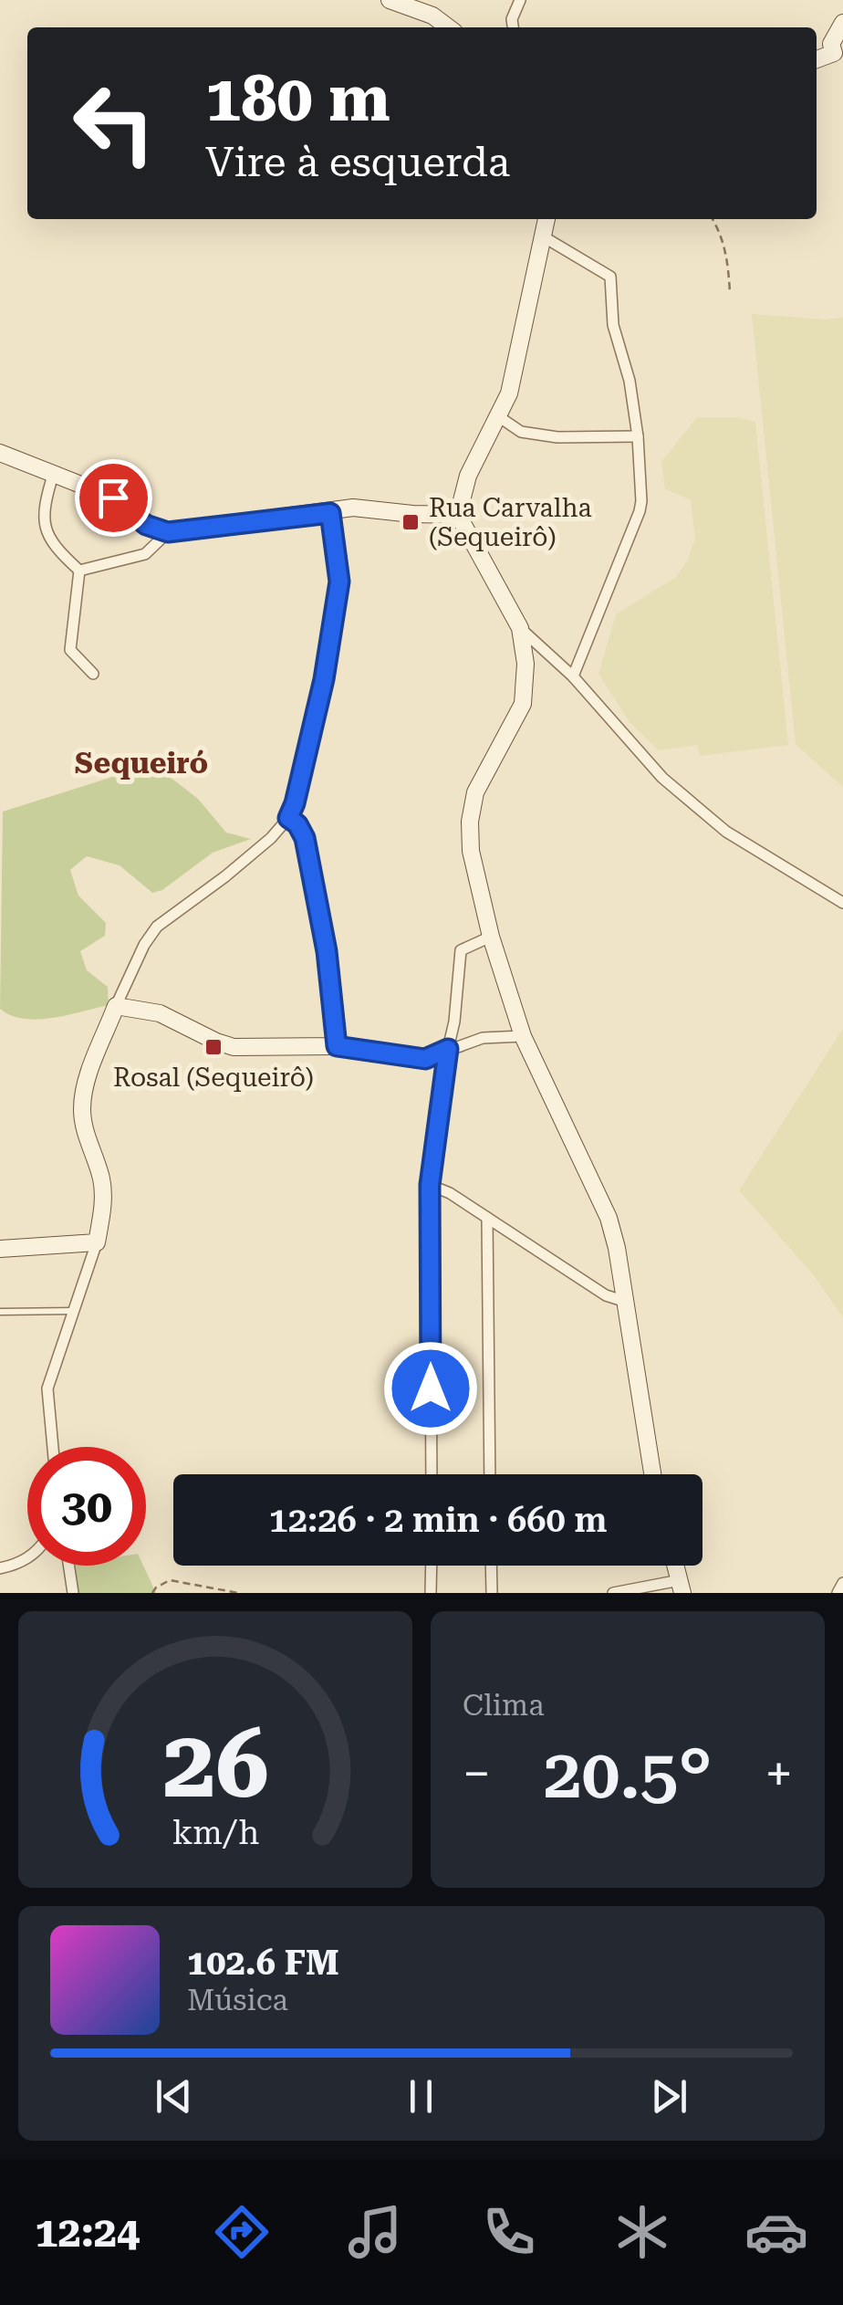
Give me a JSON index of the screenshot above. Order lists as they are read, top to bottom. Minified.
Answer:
{"districts":["Sequeiró"],"places":{"transit":["Rua Carvalha (Sequeirô)","Rosal (Sequeirô)"]},"page":{"turn":["180 m","Vire à esquerda"],"limit":"30","trip":"12:26 · 2 min · 660 m","tile":"Clima","heat":["−","20.5°","+"],"song":["102.6 FM","Música"],"tabs":"12:24","gauge":["26","km/h"]}}
